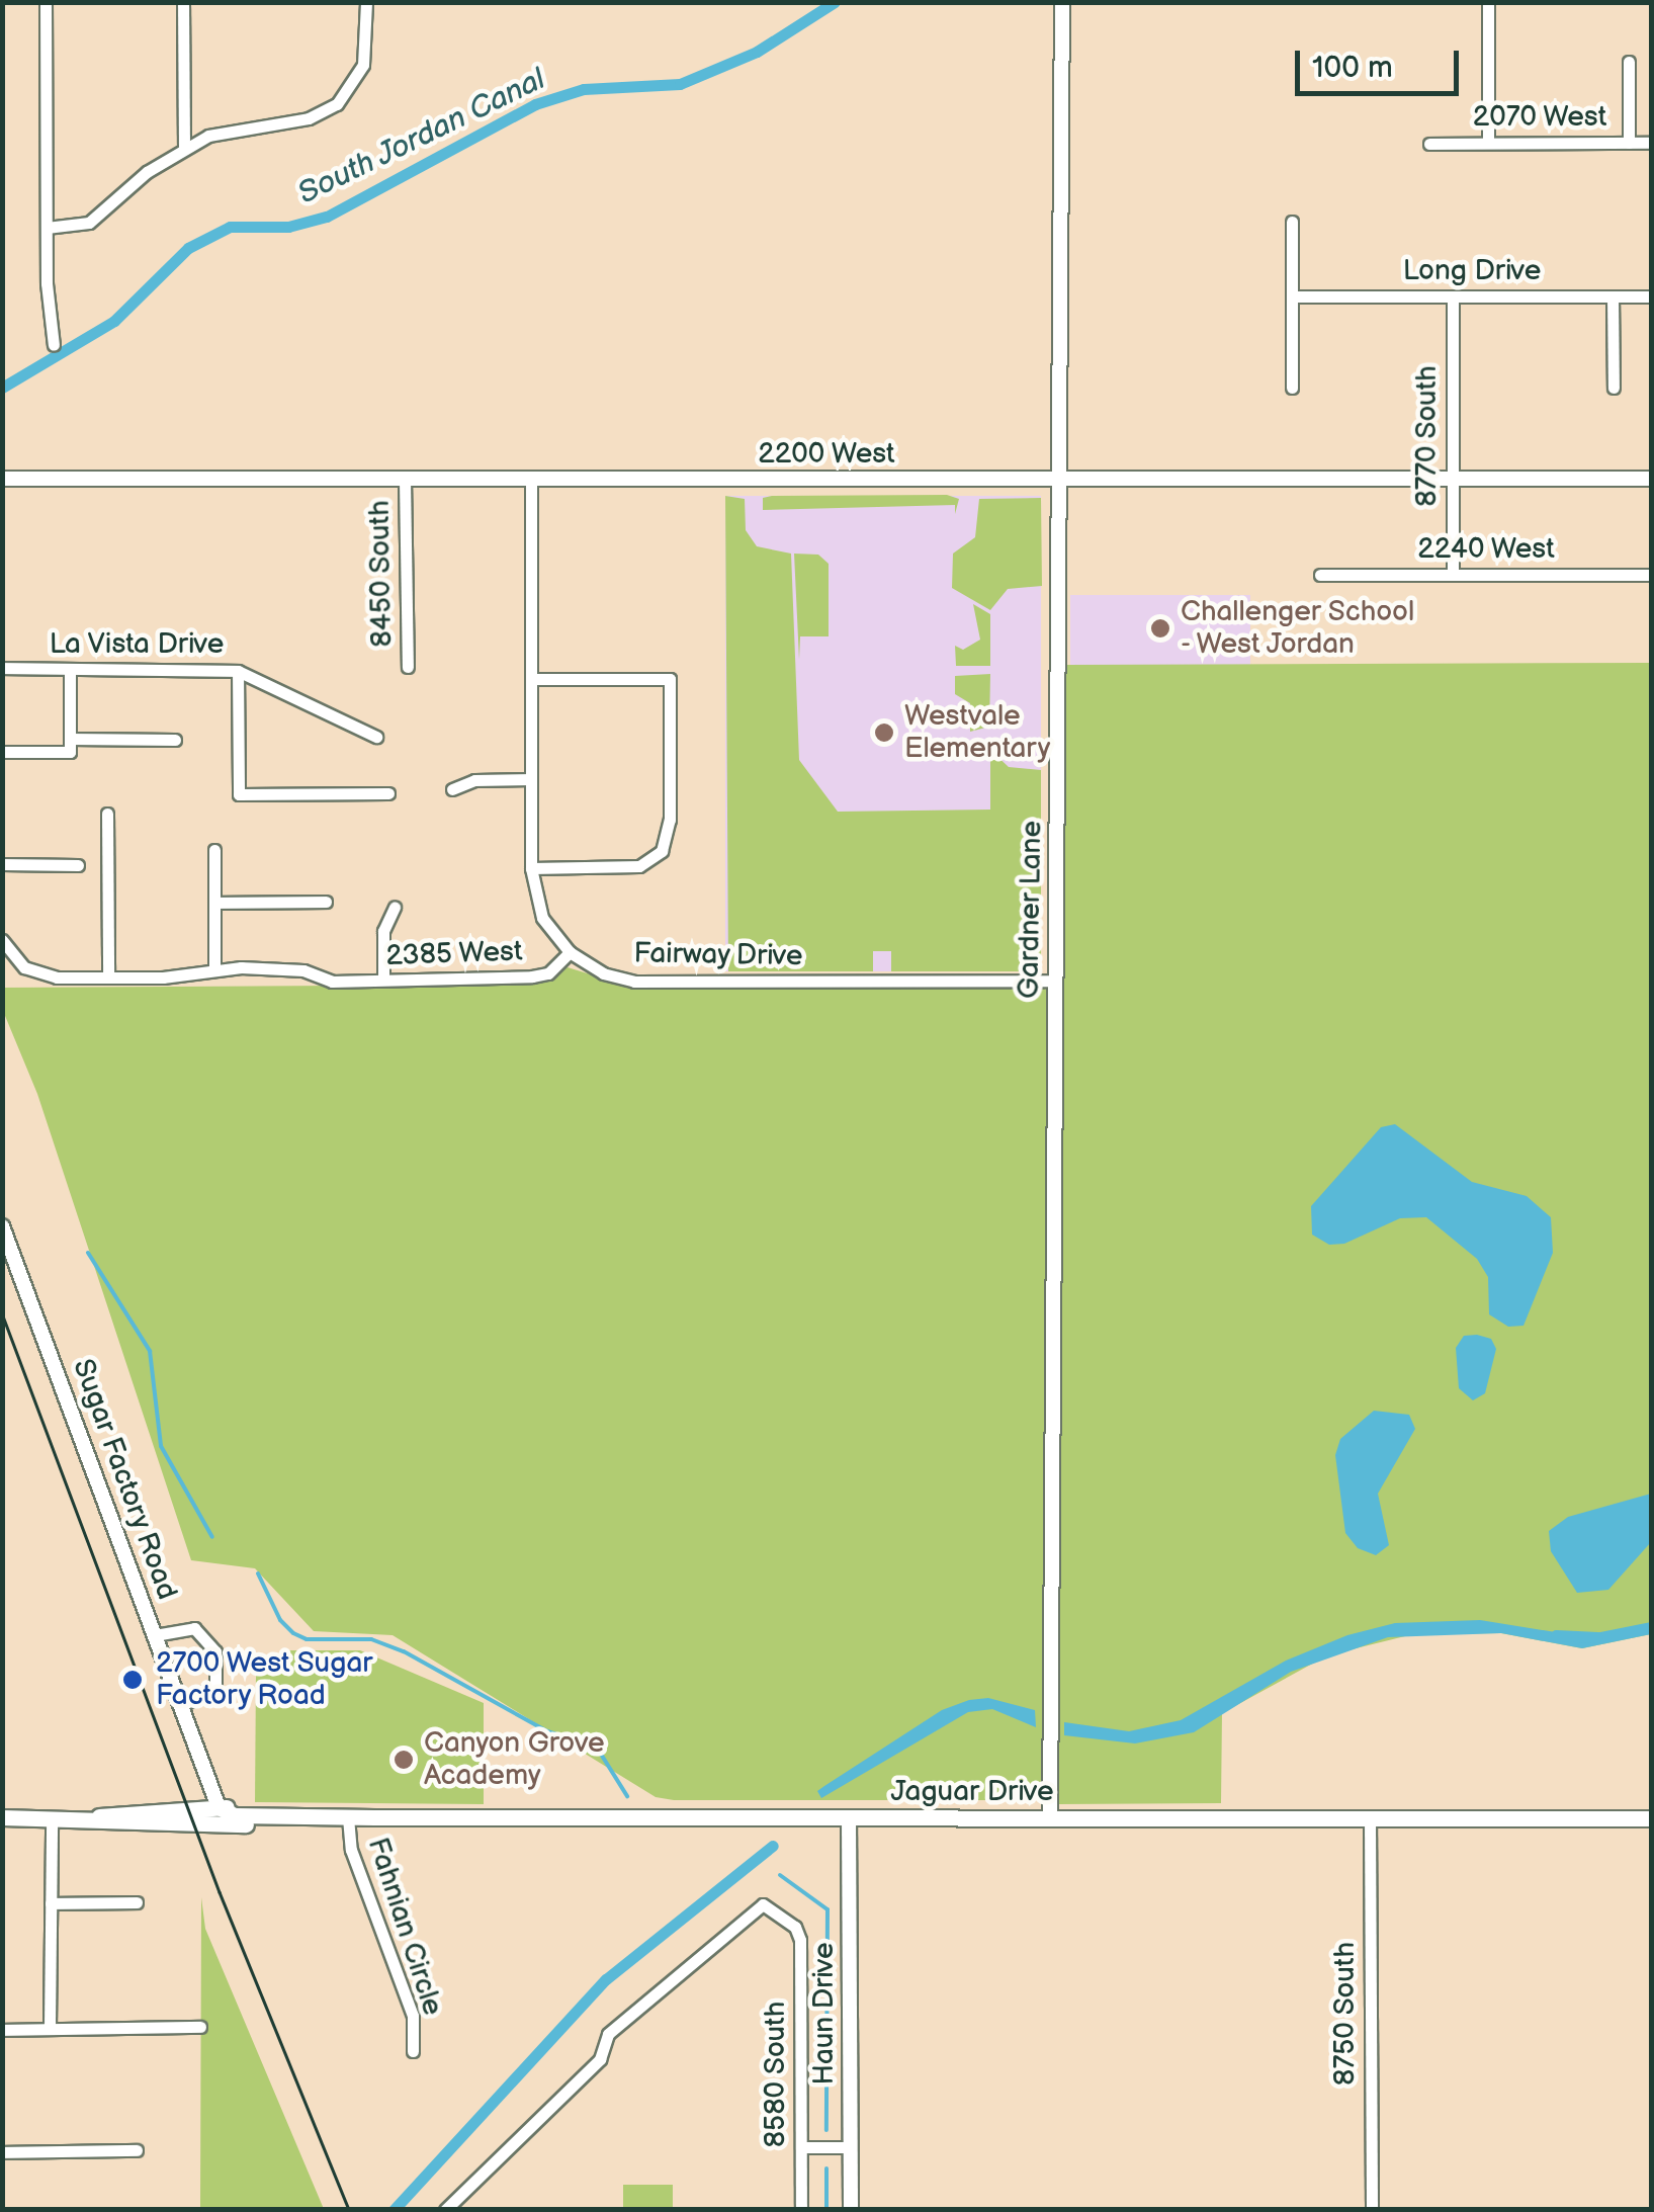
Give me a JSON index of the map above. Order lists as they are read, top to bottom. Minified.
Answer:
{"streets":{"main road":["Jaguar Drive"],"street":["2070 West","Long Drive","8770 South","2200 West","2240 West","8450 South","La Vista Drive","Gardner Lane","2385 West","Fairway Drive","Sugar Factory Road","Fahnian Circle","Haun Drive","8750 South","8580 South"]},"crossings":[["Long Drive","8770 South"],["8770 South","2200 West"],["8770 South","2240 West"],["2200 West","8450 South"],["2200 West","Gardner Lane"],["2200 West","Fairway Drive"],["Gardner Lane","Fairway Drive"],["Gardner Lane","Jaguar Drive"],["2385 West","Fairway Drive"],["Sugar Factory Road","Jaguar Drive"],["Jaguar Drive","Fahnian Circle"],["Jaguar Drive","Haun Drive"],["Jaguar Drive","8750 South"]],"water":["South Jordan Canal"],"places":["Challenger School - West Jordan","Westvale Elementary","2700 West Sugar Factory Road","Canyon Grove Academy"],"scale_bar":"100 m"}
